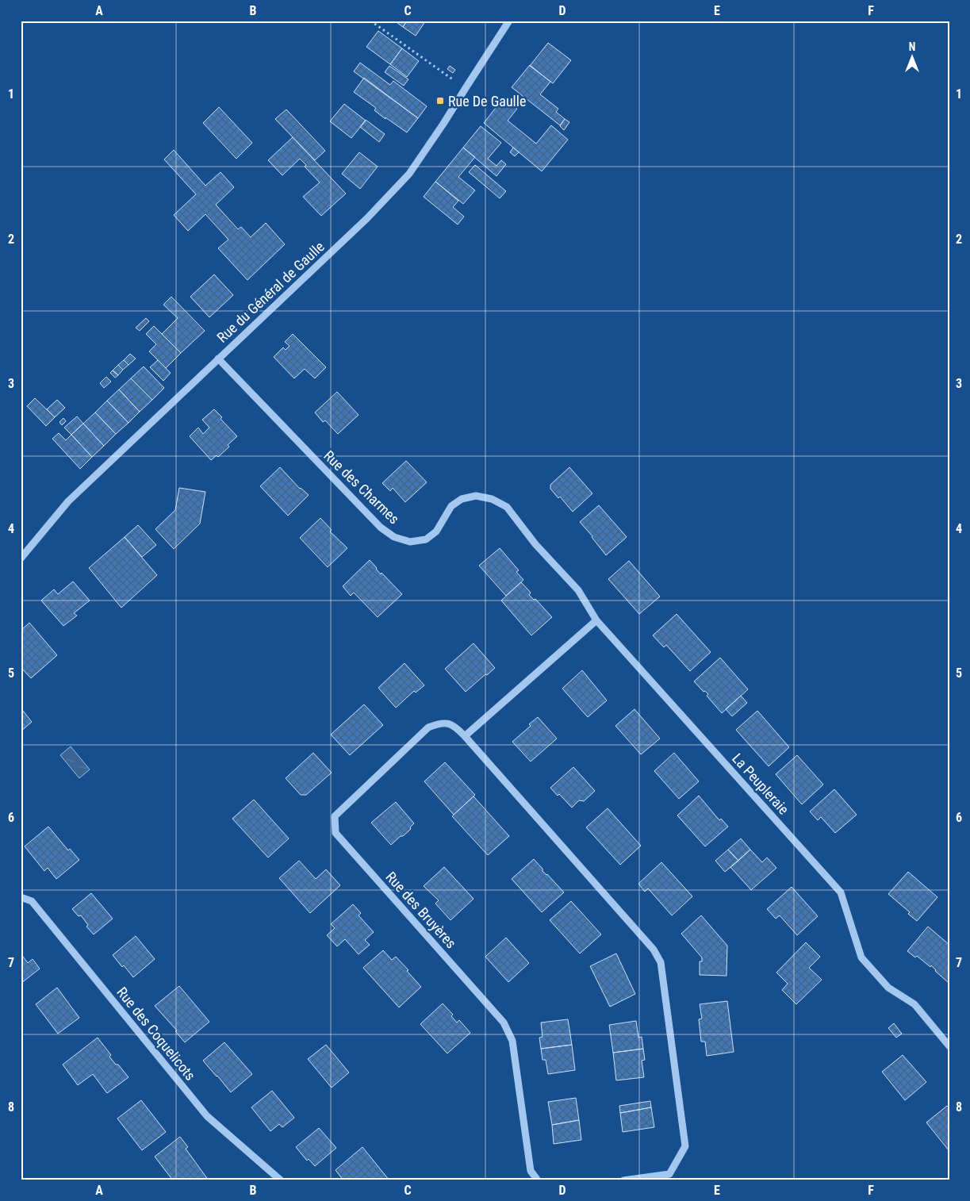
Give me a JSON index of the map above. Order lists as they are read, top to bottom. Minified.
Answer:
{"streets":{"street":["Rue du Général de Gaulle","Rue des Charmes","La Peupleraie","Rue des Bruyères","Rue des Coquelicots"]},"crossings":[["Rue du Général de Gaulle","Rue des Charmes"],["Rue des Charmes","La Peupleraie"]],"places":{"transit":["Rue De Gaulle"]},"north":"top","grid":{"columns":["A","B","C","D","E","F"],"rows":["1","2","3","4","5","6","7","8"]}}
